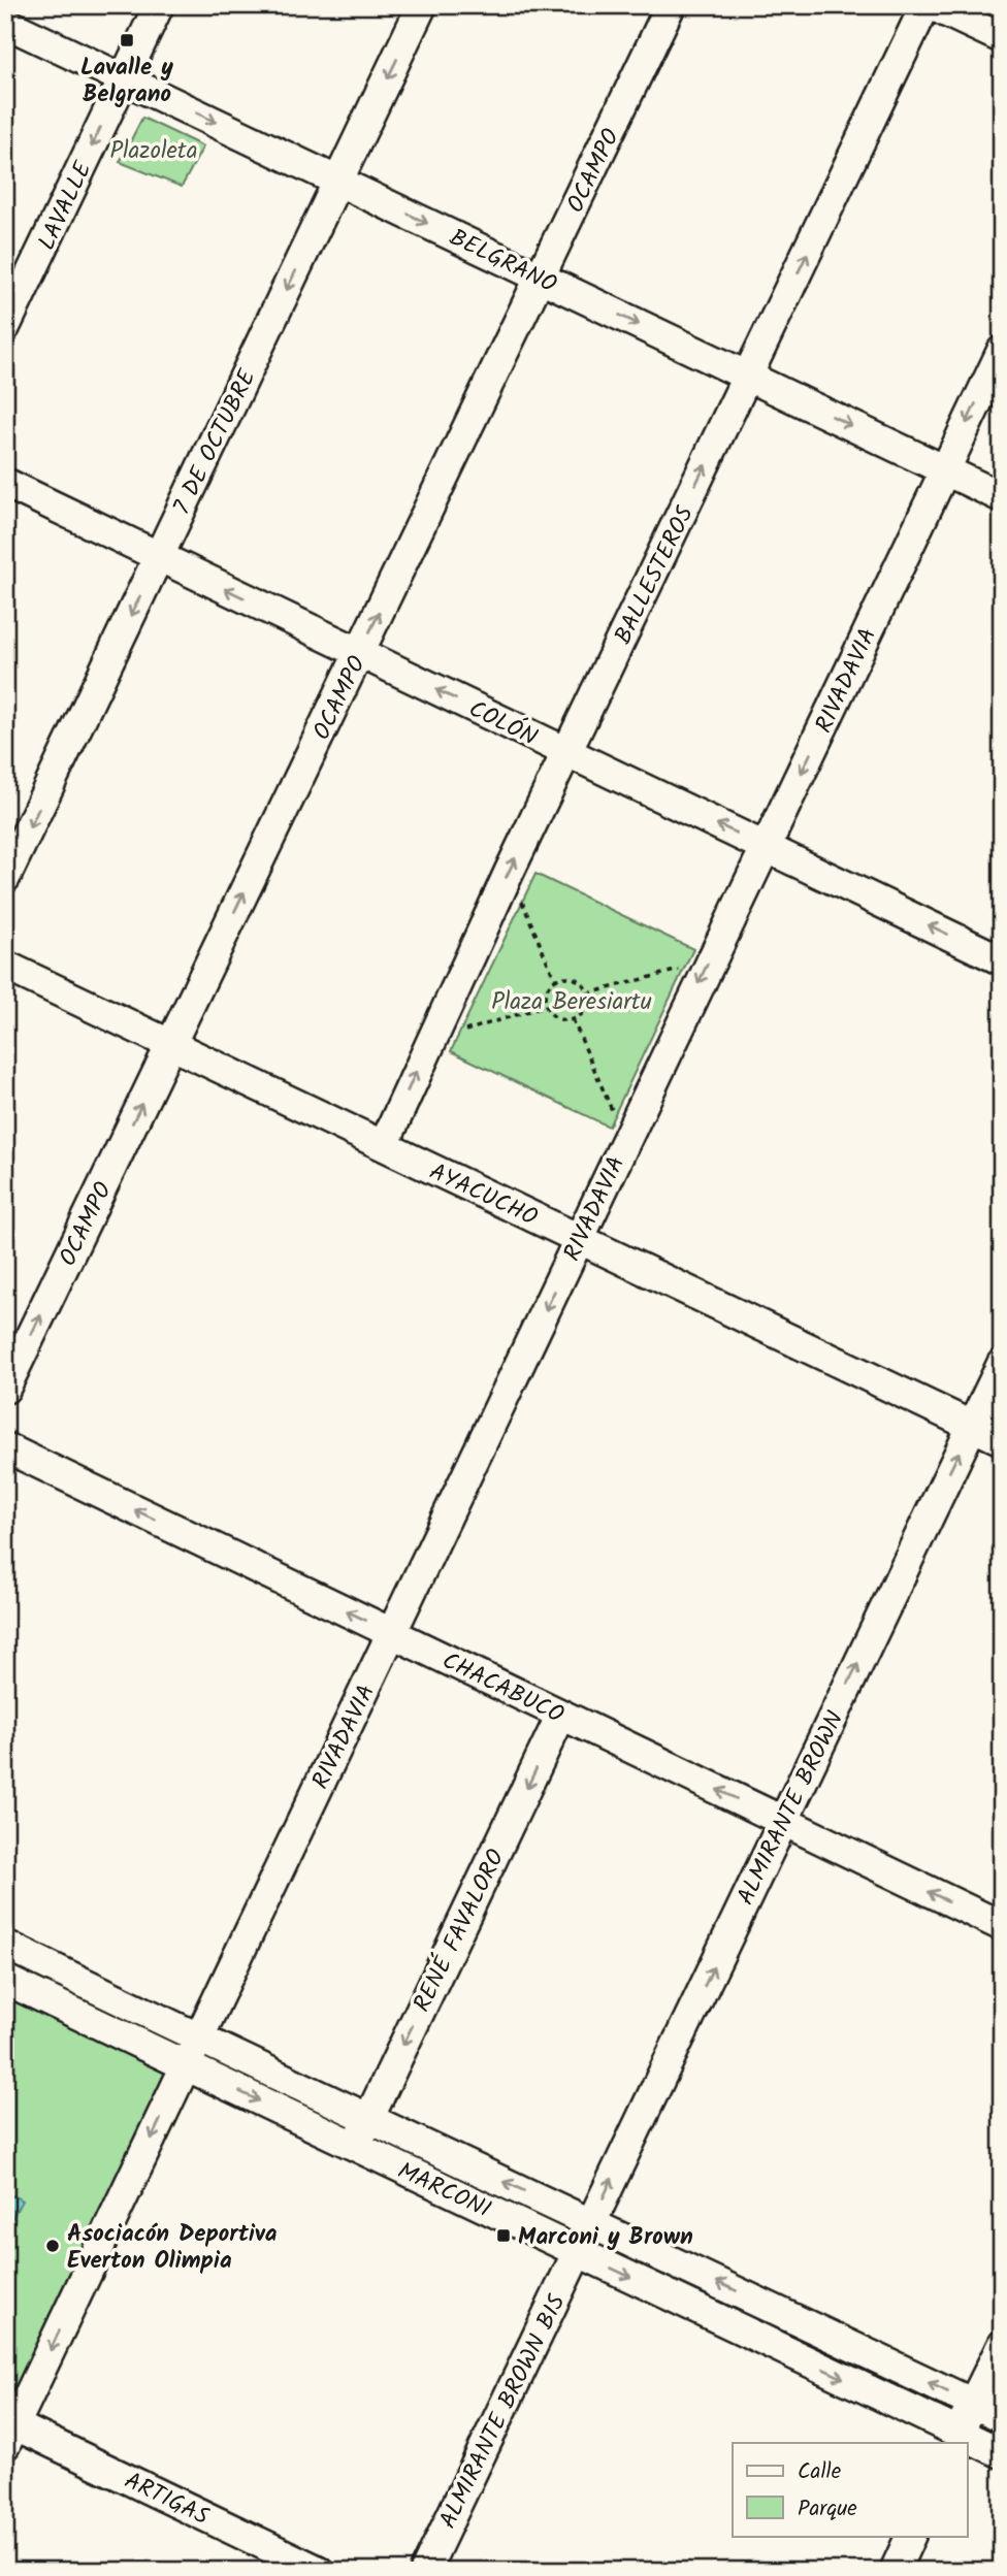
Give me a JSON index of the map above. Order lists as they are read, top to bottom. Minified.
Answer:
{"streets":{"street":["OCAMPO","LAVALLE","BELGRANO","7 DE OCTUBRE","BALLESTEROS","RIVADAVIA","COLÓN","AYACUCHO","CHACABUCO","ALMIRANTE BROWN","RENÉ FAVALORO","MARCONI","ALMIRANTE BROWN BIS","ARTIGAS"]},"crossings":[["OCAMPO","BELGRANO"],["OCAMPO","COLÓN"],["OCAMPO","AYACUCHO"],["LAVALLE","BELGRANO"],["BELGRANO","7 DE OCTUBRE"],["BELGRANO","BALLESTEROS"],["BELGRANO","RIVADAVIA"],["7 DE OCTUBRE","COLÓN"],["BALLESTEROS","COLÓN"],["BALLESTEROS","AYACUCHO"],["RIVADAVIA","COLÓN"],["RIVADAVIA","AYACUCHO"],["RIVADAVIA","CHACABUCO"],["RIVADAVIA","MARCONI"],["RIVADAVIA","ARTIGAS"],["AYACUCHO","ALMIRANTE BROWN"],["CHACABUCO","ALMIRANTE BROWN"],["CHACABUCO","RENÉ FAVALORO"],["ALMIRANTE BROWN","MARCONI"],["ALMIRANTE BROWN","ALMIRANTE BROWN BIS"],["RENÉ FAVALORO","MARCONI"],["MARCONI","ALMIRANTE BROWN BIS"]],"one_way":["OCAMPO","LAVALLE","BELGRANO","7 DE OCTUBRE","BALLESTEROS","RIVADAVIA","COLÓN","CHACABUCO","ALMIRANTE BROWN","RENÉ FAVALORO"],"parks":["Plazoleta","Plaza Beresiartu"],"places":{"transit":["Lavalle y Belgrano","Marconi y Brown"],"other":["Asociacón Deportiva Everton Olimpia"]},"legend":["Calle","Parque"]}
